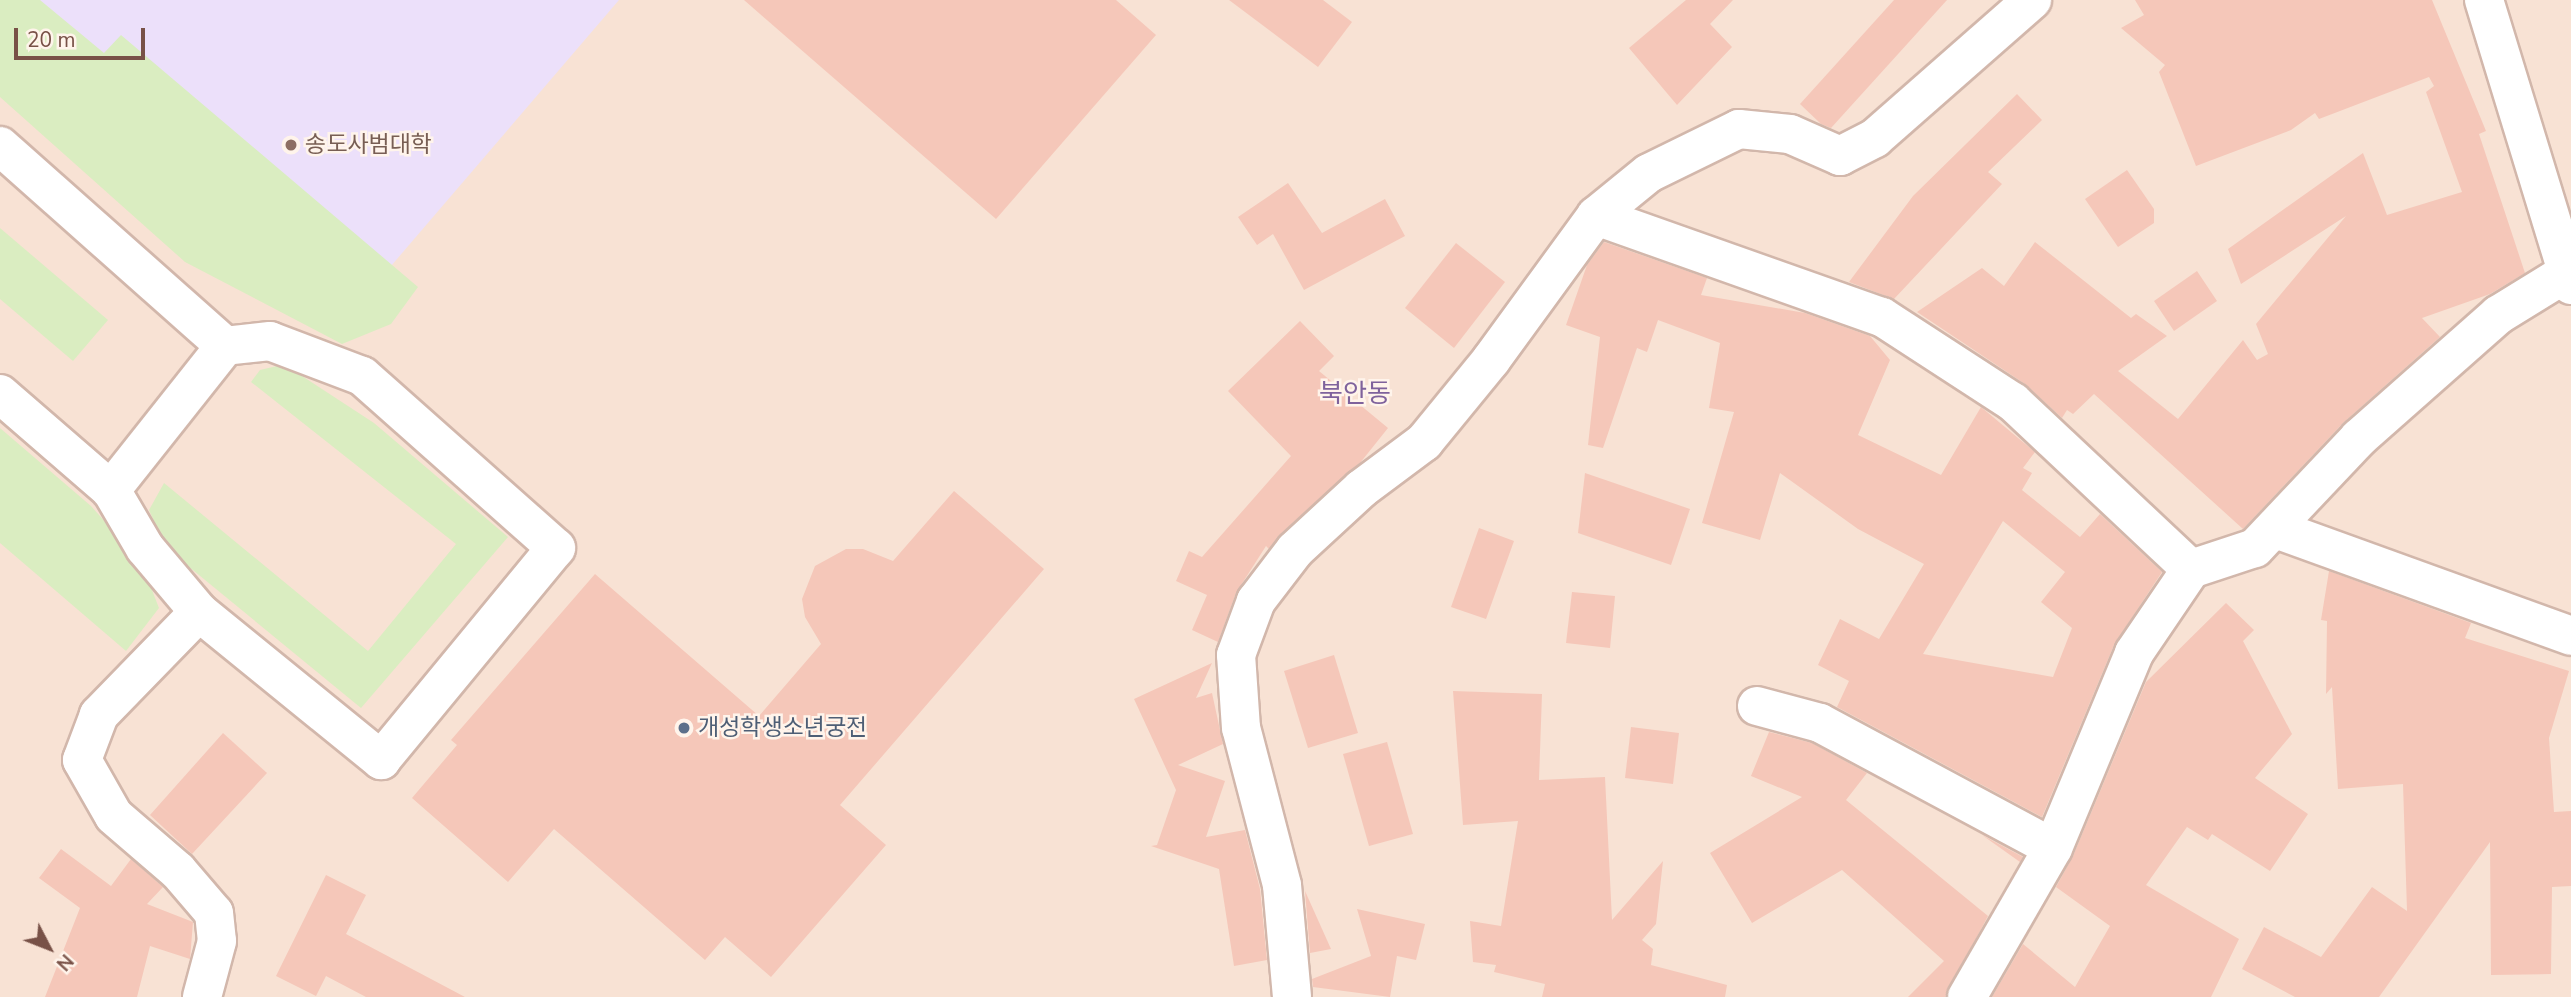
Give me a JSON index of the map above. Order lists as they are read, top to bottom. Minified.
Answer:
{"districts":["북안동"],"places":["송도사범대학","개성학생소년궁전"],"scale_bar":"20 m","north":"bottom right"}
